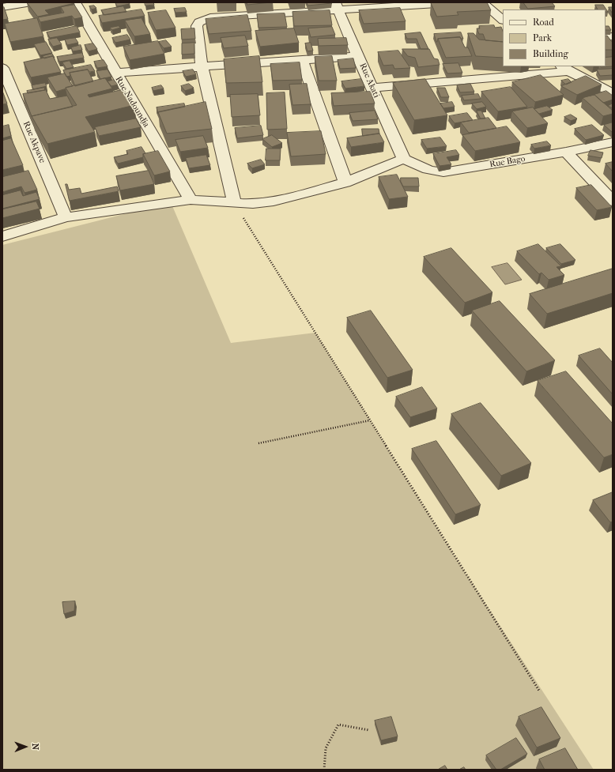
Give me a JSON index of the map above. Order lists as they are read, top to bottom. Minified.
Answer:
{"streets":{"street":["Rue Akati","Rue Nadoundja","Rue Akpave","Rue Bago"]},"crossings":[["Rue Akati","Rue Bago"]],"legend":["Road","Park","Building"],"north":"right"}
